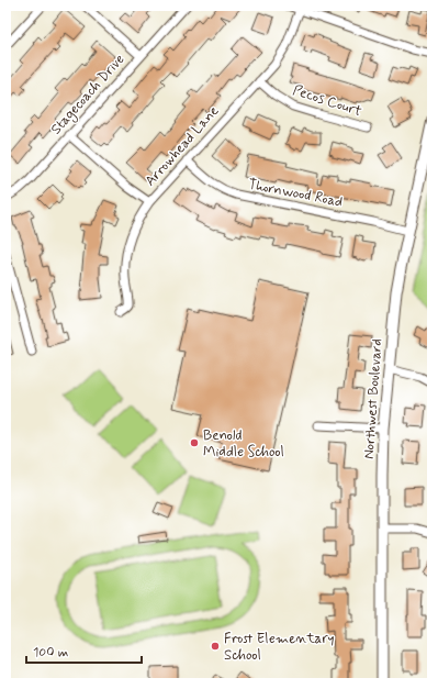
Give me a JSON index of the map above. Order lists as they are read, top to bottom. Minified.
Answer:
{"streets":{"street":["Stagecoach Drive","Pecos Court","Arrowhead Lane","Thornwood Road","Northwest Boulevard"]},"crossings":[["Pecos Court","Arrowhead Lane"],["Arrowhead Lane","Thornwood Road"],["Thornwood Road","Northwest Boulevard"]],"places":["Benold Middle School","Frost Elementary School"],"scale_bar":"100 m"}
